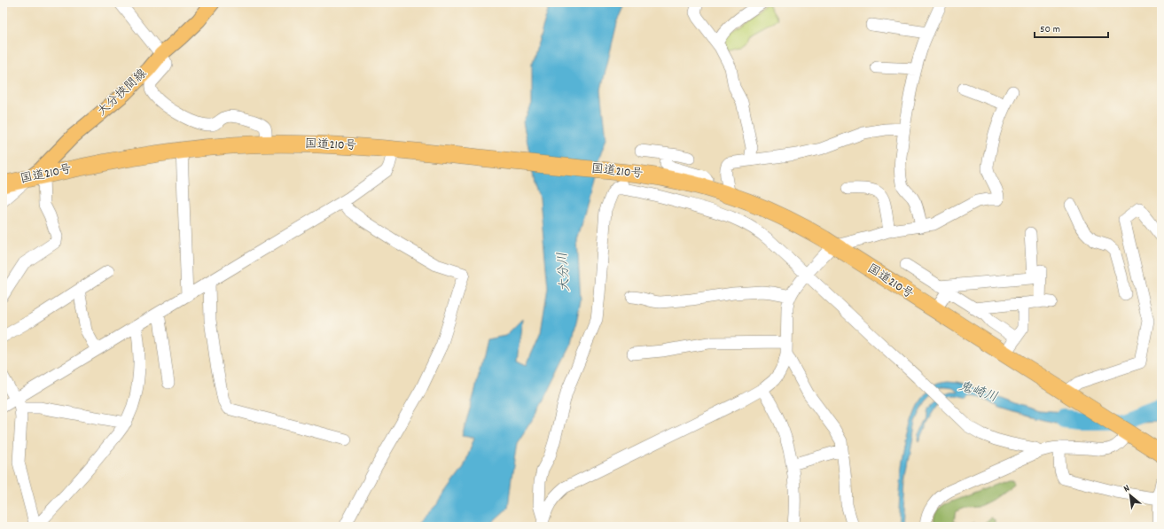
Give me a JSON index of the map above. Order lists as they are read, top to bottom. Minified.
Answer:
{"streets":{"highway":["国道210号"],"main road":["大分挾間線"]},"crossings":[["大分挾間線","国道210号"]],"water":["大分川","鬼崎川"],"scale_bar":"50 m","north":"top left"}
